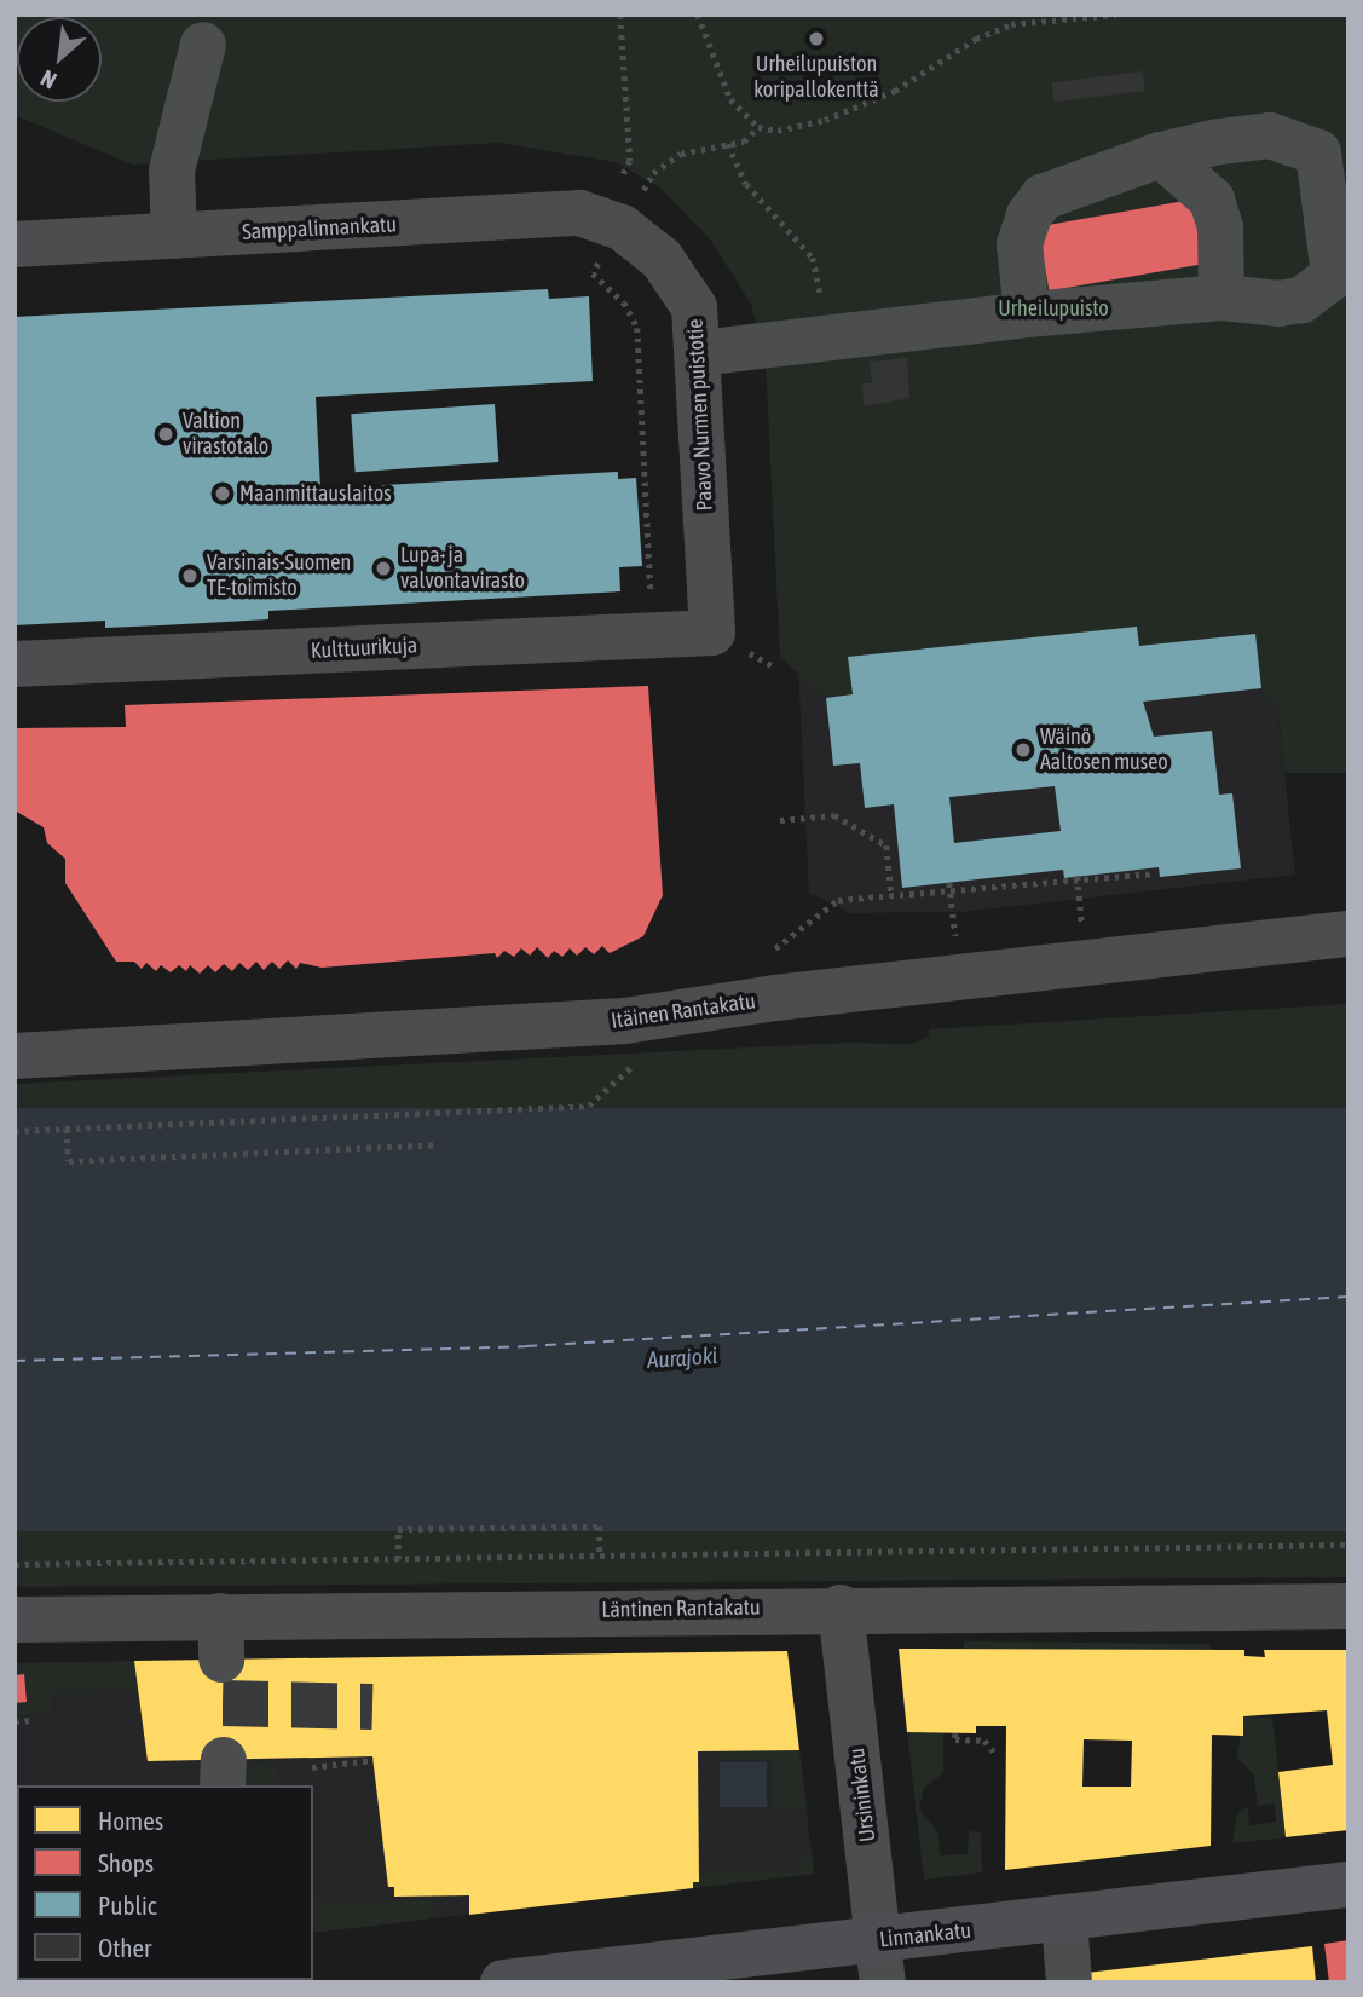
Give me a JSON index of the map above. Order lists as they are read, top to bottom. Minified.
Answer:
{"streets":{"main road":["Linnankatu"],"street":["Samppalinnankatu","Paavo Nurmen puistotie","Kulttuurikuja","Itäinen Rantakatu","Läntinen Rantakatu","Ursininkatu"]},"crossings":[["Samppalinnankatu","Paavo Nurmen puistotie"],["Paavo Nurmen puistotie","Kulttuurikuja"],["Läntinen Rantakatu","Ursininkatu"],["Ursininkatu","Linnankatu"]],"water":["Aurajoki"],"parks":["Urheilupuisto"],"places":["Urheilupuiston koripallokenttä","Valtion virastotalo","Maanmittauslaitos","Lupa- ja valvontavirasto","Varsinais-Suomen TE-toimisto","Wäinö Aaltosen museo"],"legend":["Homes","Shops","Public","Other"],"north":"bottom left"}
